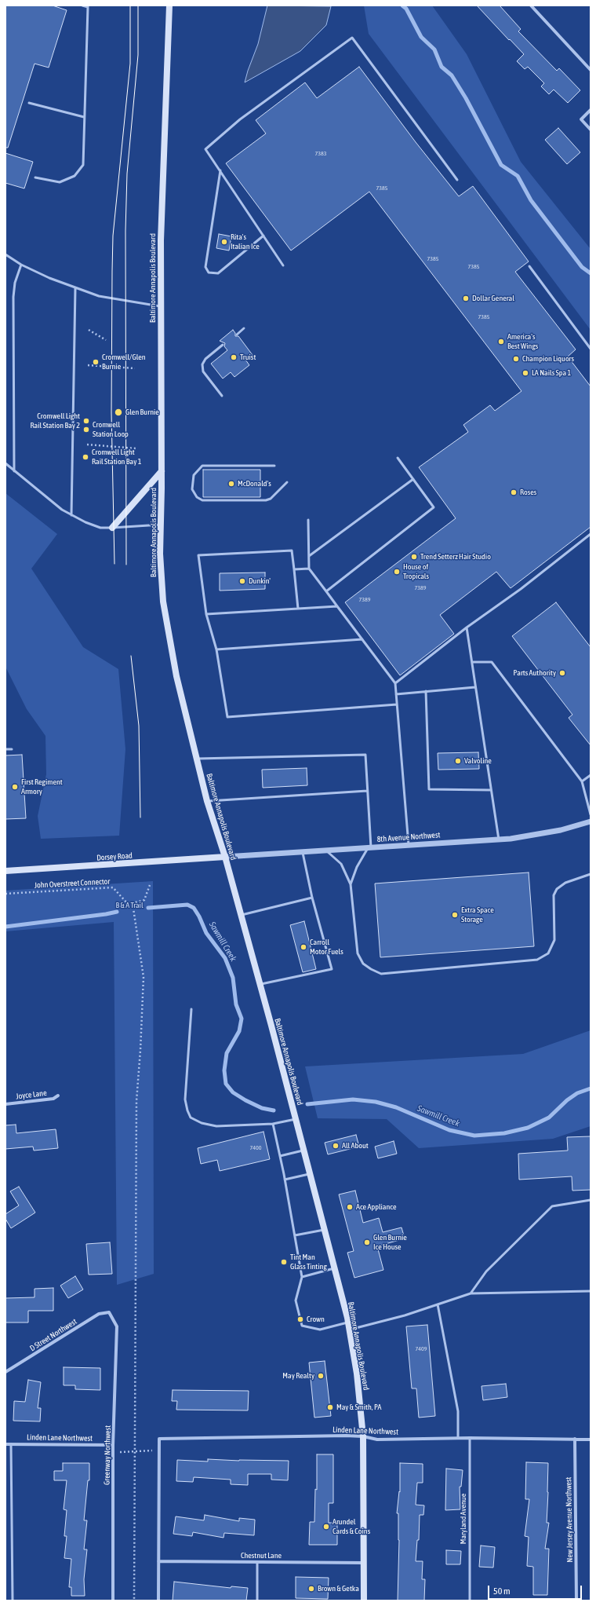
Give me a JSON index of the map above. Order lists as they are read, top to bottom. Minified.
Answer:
{"streets":{"main road":["Baltimore Annapolis Boulevard","Dorsey Road"],"street":["8th Avenue Northwest","Joyce Lane","D Street Northwest","Linden Lane Northwest","Greenway Northwest","New Jersey Avenue Northwest","Chestnut Lane"],"lane":["Maryland Avenue"],"path":["John Overstreet Connector"]},"crossings":[["Baltimore Annapolis Boulevard","8th Avenue Northwest"],["Baltimore Annapolis Boulevard","Dorsey Road"],["Baltimore Annapolis Boulevard","Linden Lane Northwest"],["Baltimore Annapolis Boulevard","Chestnut Lane"],["8th Avenue Northwest","Dorsey Road"],["D Street Northwest","Greenway Northwest"],["Linden Lane Northwest","Greenway Northwest"],["Linden Lane Northwest","Maryland Avenue"],["Linden Lane Northwest","New Jersey Avenue Northwest"]],"water":["Sawmill Creek"],"parks":["B & A Trail"],"places":["Rita's Italian Ice","Dollar General","America's Best Wings","Truist","Champion Liquors","Cromwell/Glen Burnie","LA Nails Spa 1","Glen Burnie","Cromwell Light Rail Station Bay 2","Cromwell Station Loop","Cromwell Light Rail Station Bay 1","McDonald's","Roses","Trend Setterz Hair Studio","House of Tropicals","Dunkin'","Parts Authority","Valvoline","First Regiment Armory","Extra Space Storage","Carroll Motor Fuels","All About","Ace Appliance","Glen Burnie Ice House","Tint Man Glass Tinting","Crown","May Realty","May & Smith, PA","Arundel Cards & Coins","Brown & Getka"],"house_numbers":["7383","7385","7385","7385","7385","7389","7389","7400","7409"],"scale_bar":"50 m"}
